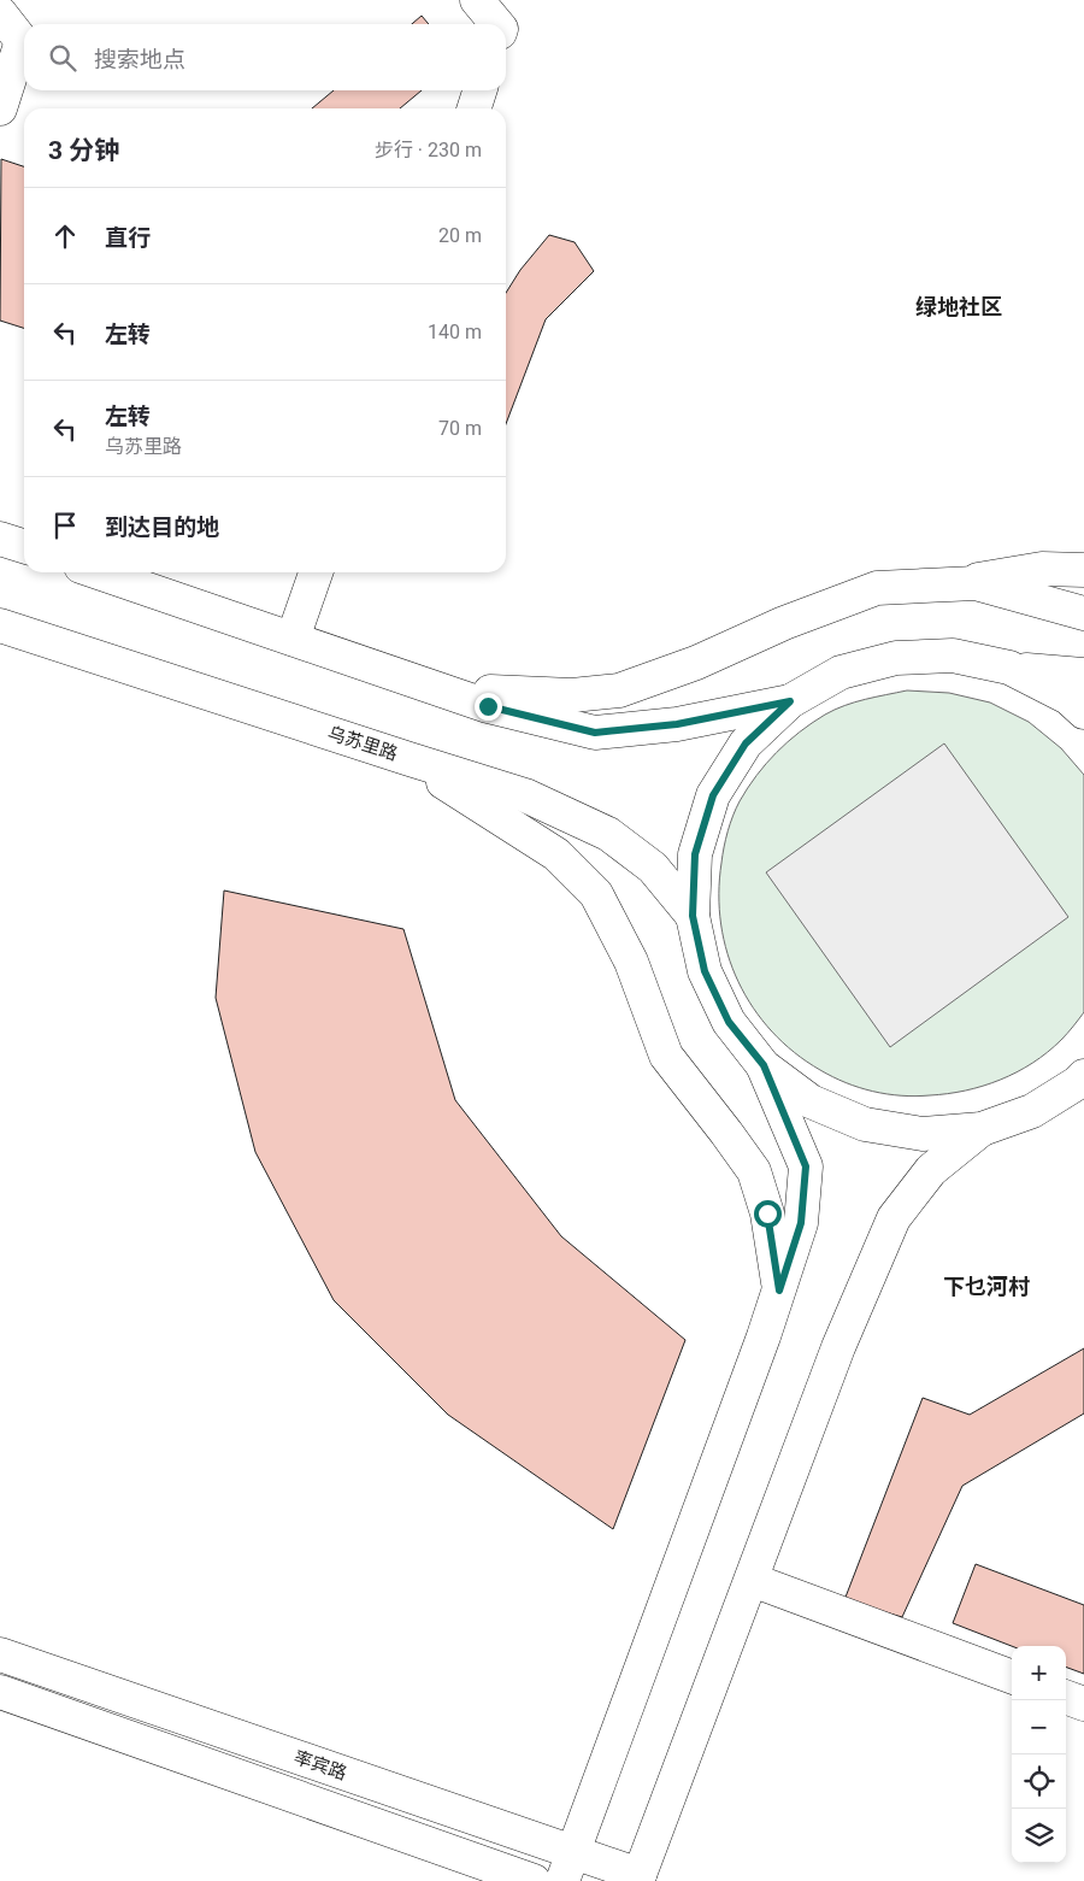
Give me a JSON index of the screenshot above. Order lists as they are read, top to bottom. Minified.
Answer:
{"streets":{"main road":["乌苏里路","率宾路"]},"districts":["绿地社区","下乜河村"],"page":{"search":"搜索地点","heading":["3 分钟","步行 · 230 m"],"list":[["直行","20 m"],["左转","140 m"],["左转","乌苏里路","70 m"],"到达目的地"],"map_buttons":["+","−"]}}
